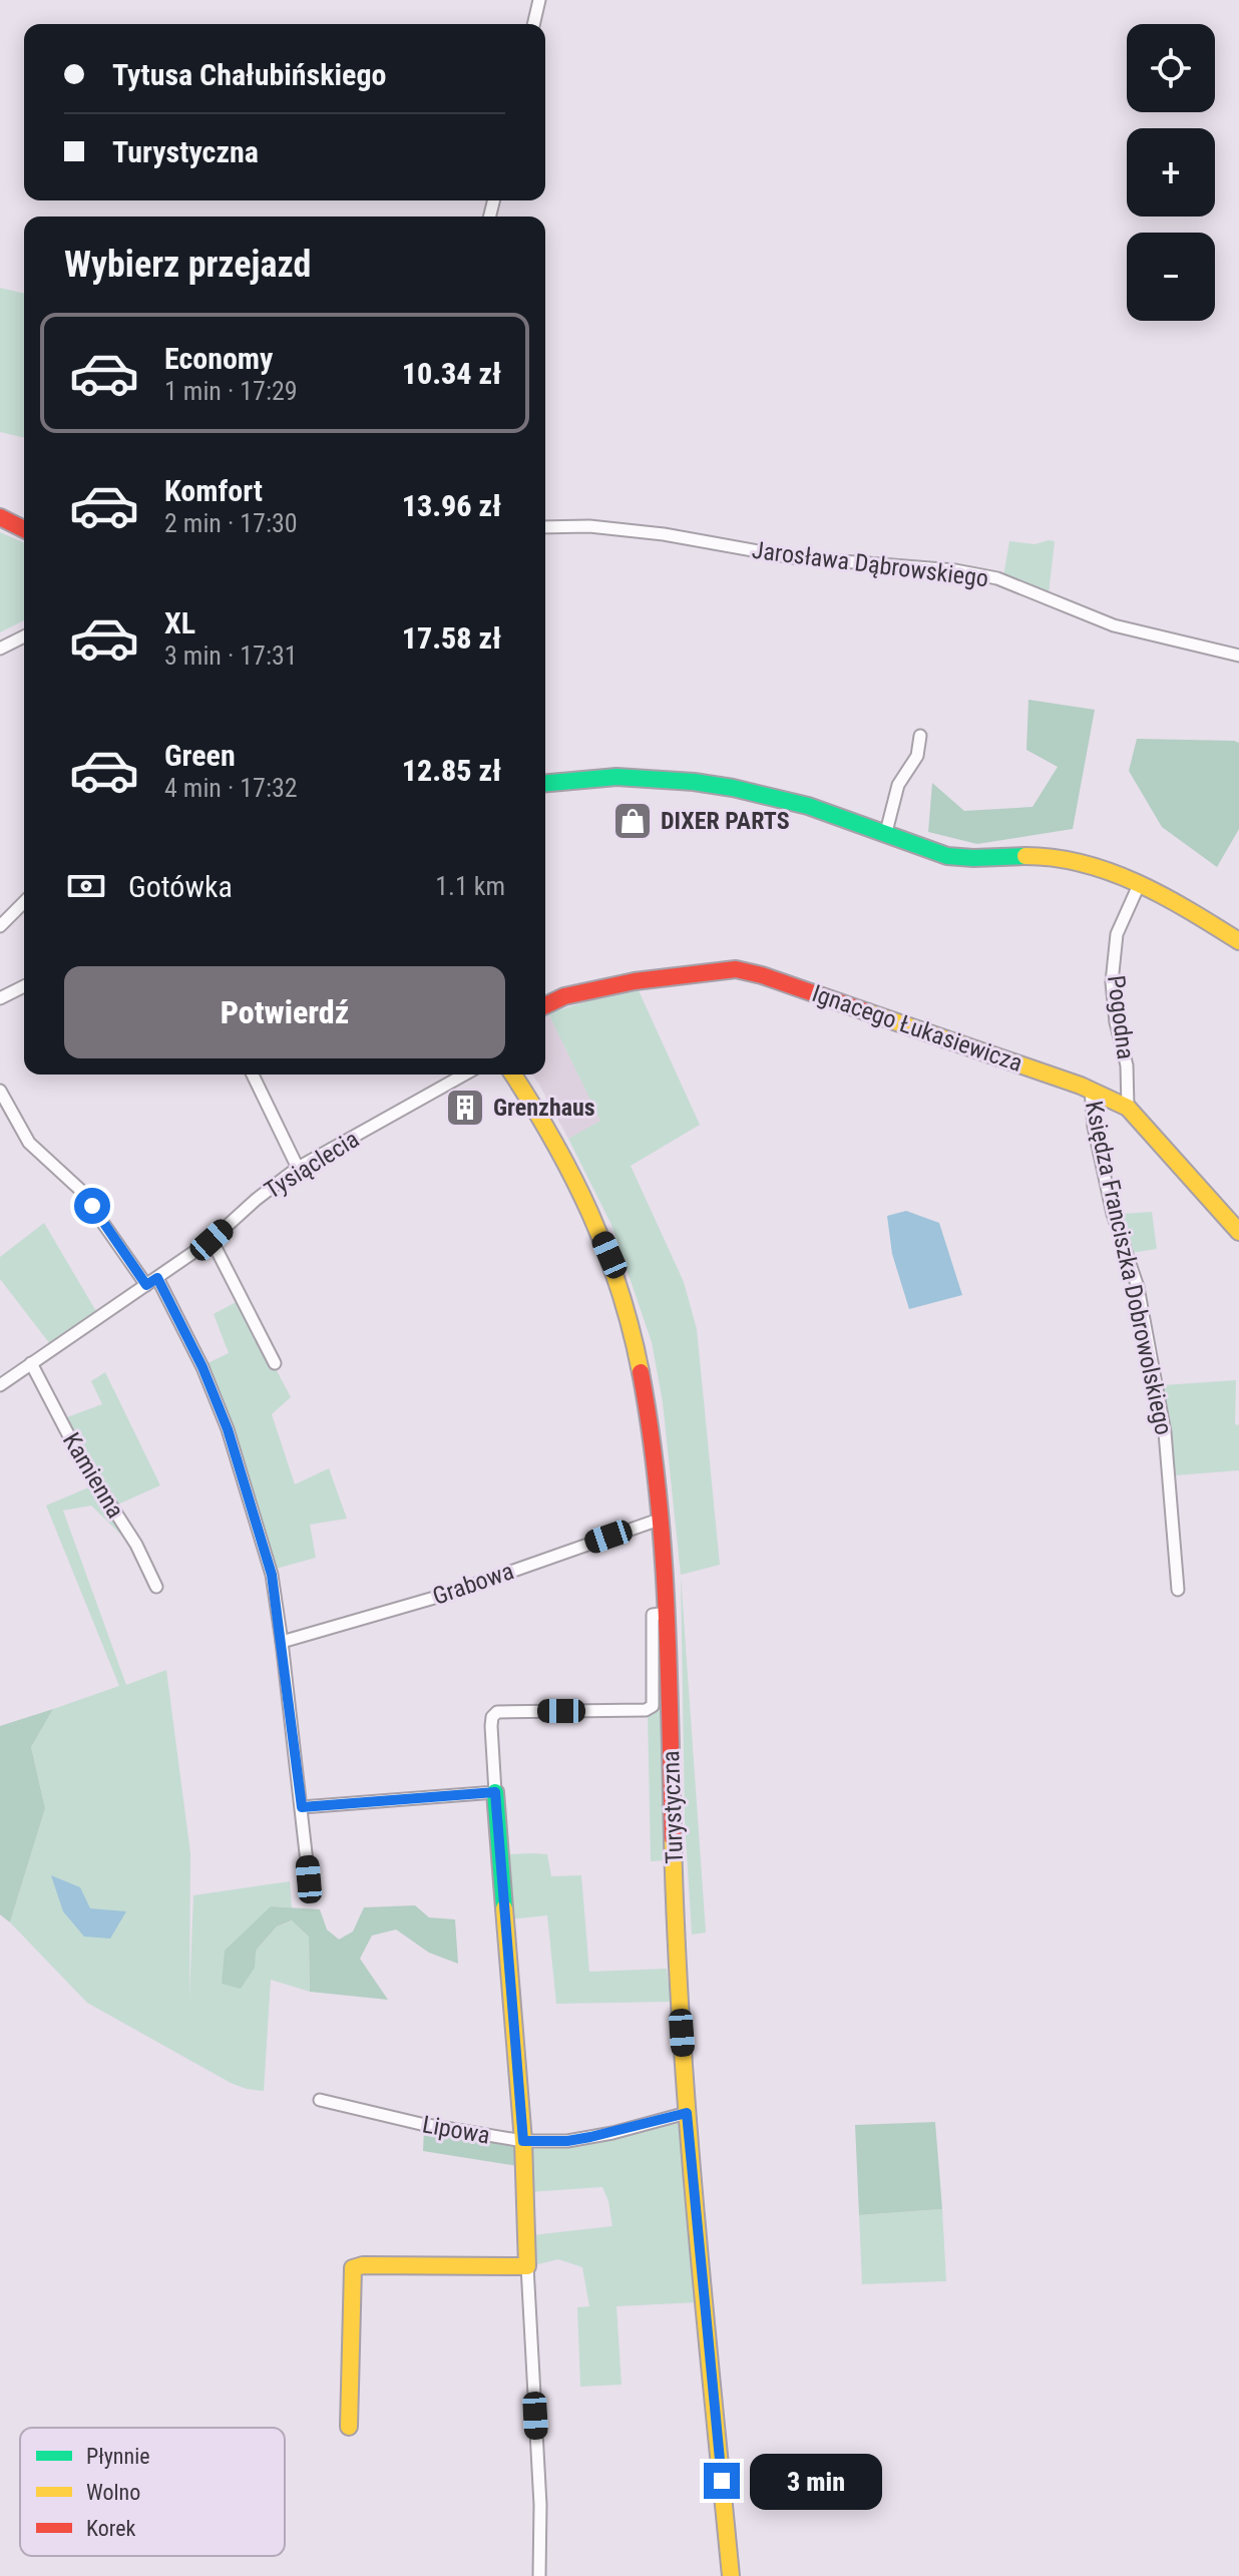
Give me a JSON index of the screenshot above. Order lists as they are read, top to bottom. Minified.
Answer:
{"streets":{"street":["Jarosława Dąbrowskiego","Pogodna","Ignacego Łukasiewicza","Tysiąclecia","Księdza Franciszka Dobrowolskiego","Kamienna","Grabowa","Turystyczna","Lipowa"]},"crossings":[["Pogodna","Ignacego Łukasiewicza"],["Ignacego Łukasiewicza","Księdza Franciszka Dobrowolskiego"],["Tysiąclecia","Kamienna"],["Grabowa","Turystyczna"],["Turystyczna","Lipowa"]],"places":{"shop":["DIXER PARTS"],"building":["Grenzhaus"]},"legend":["Płynnie","Wolno","Korek"],"page":{"map_buttons":["+","−"],"banner":["Tytusa Chałubińskiego","Turystyczna"],"heading":"Wybierz przejazd","list":[{"name":"Economy","note":"1 min · 17:29","value":"10.34 zł"},{"name":"Komfort","note":"2 min · 17:30","value":"13.96 zł"},{"name":"XL","note":"3 min · 17:31","value":"17.58 zł"},{"name":"Green","note":"4 min · 17:32","value":"12.85 zł"}],"pay":["Gotówka","1.1 km"],"buttons":"Potwierdź","bubble":"3 min"}}
